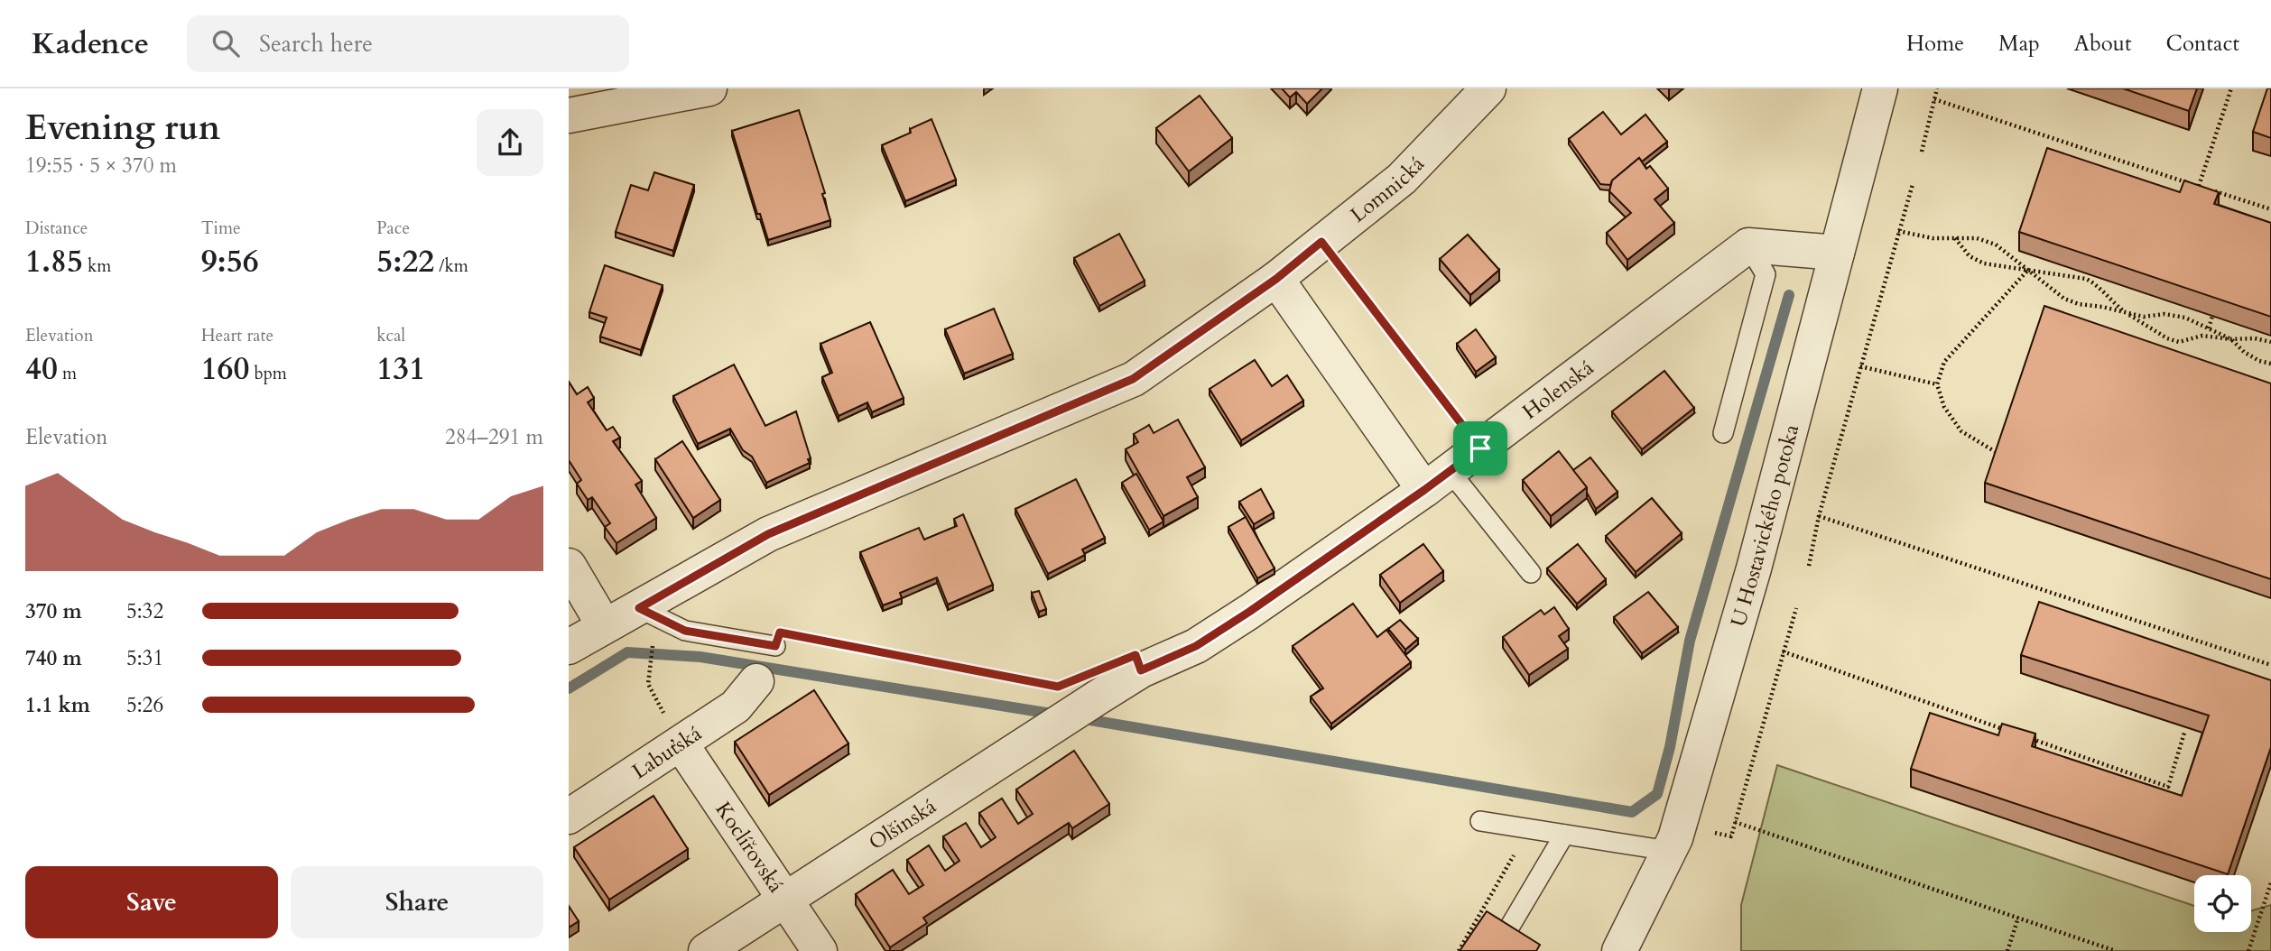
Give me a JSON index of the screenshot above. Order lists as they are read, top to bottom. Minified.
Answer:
{"streets":{"street":["Lomnická","Holenská","U Hostavického potoka","Labuťská","Olšinská","Koclířovská"]},"crossings":[["Holenská","Olšinská"],["Labuťská","Koclířovská"],["Olšinská","Koclířovská"]],"page":{"header":"Kadence","search":"Search here","nav":["Home","Map","About","Contact"],"heading":["Evening run","19:55 · 5 × 370 m"],"stats":[["Distance","1.85 km"],["Time","9:56"],["Pace","5:22 /km"],["Elevation","40 m"],["Heart rate","160 bpm"],["kcal","131"]],"chart":["Elevation","284–291 m"],"list":[{"name":"370 m","note":"5:32"},{"name":"740 m","note":"5:31"},{"name":"1.1 km","note":"5:26"}],"buttons":["Save","Share"]}}
